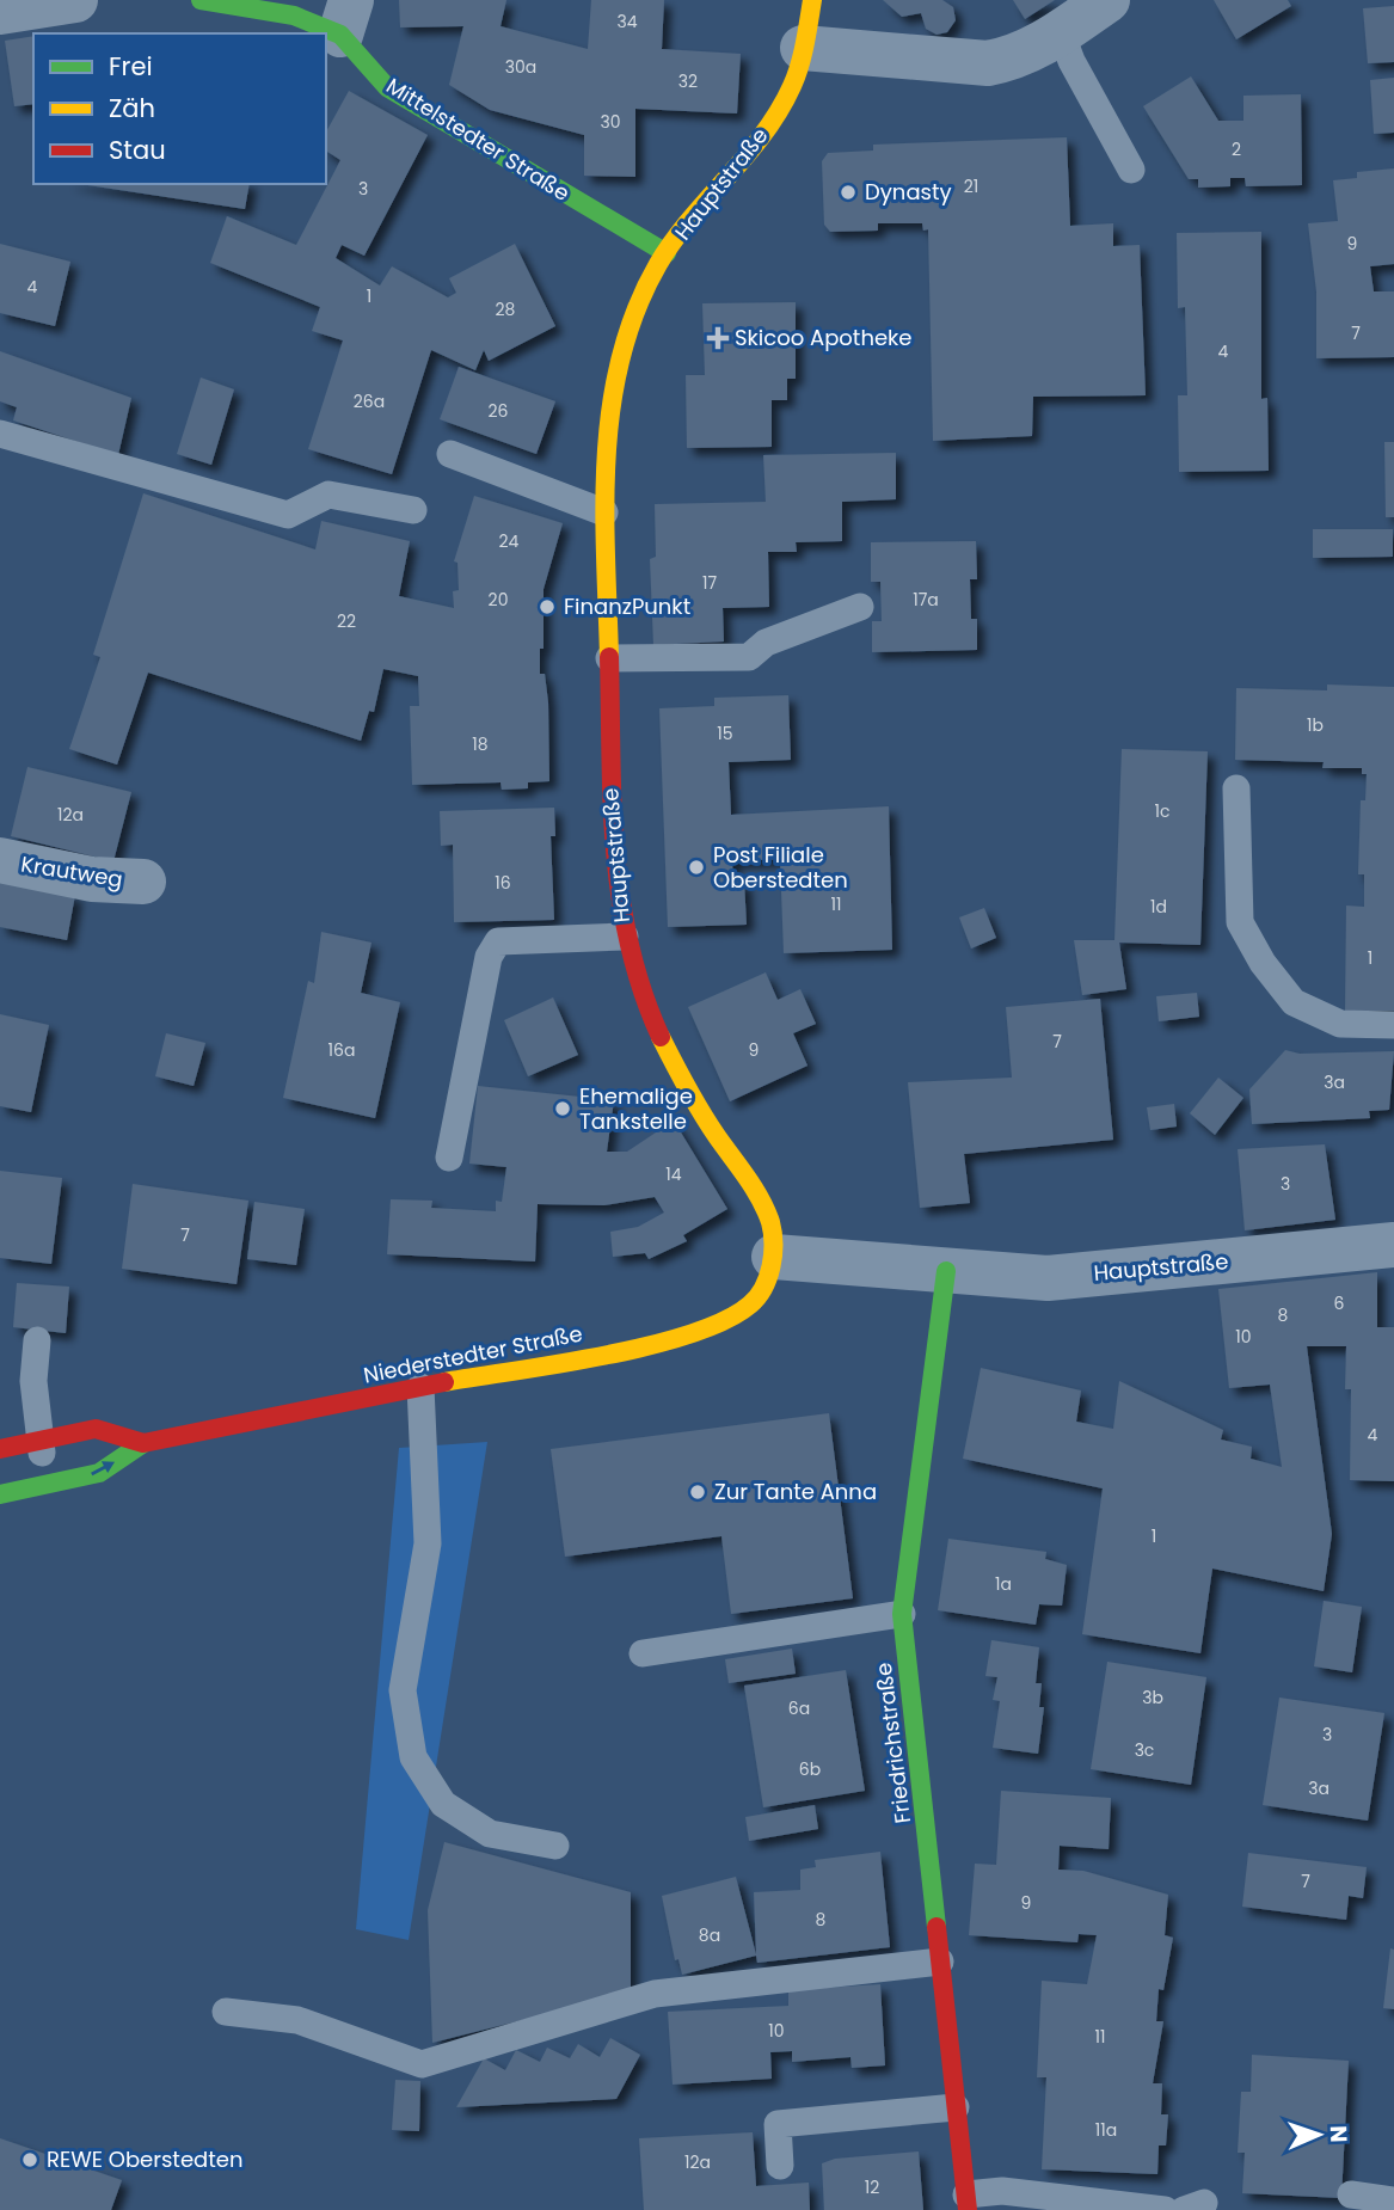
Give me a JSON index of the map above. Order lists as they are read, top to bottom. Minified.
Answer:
{"streets":{"street":["Mittelstedter Straße","Hauptstraße","Krautweg","Niederstedter Straße","Friedrichstraße"]},"crossings":[["Mittelstedter Straße","Hauptstraße"],["Hauptstraße","Niederstedter Straße"],["Hauptstraße","Friedrichstraße"]],"places":{"other":["Dynasty","FinanzPunkt","Post Filiale Oberstedten","Ehemalige Tankstelle","Zur Tante Anna","REWE Oberstedten"],"health":["Skicoo Apotheke"]},"house_numbers":["34","30a","32","30","2","21","3","9","4","1","28","7","4","26a","26","24","17","20","17a","22","1b","15","18","1c","12a","16","11","1d","1","7","16a","9","3a","14","3","7","6","8","10","4","1","1a","3b","6a","3","3c","6b","3a","7","9","8","8a","10","11","11a","12a","12"],"legend":["Frei","Zäh","Stau"],"north":"right"}
